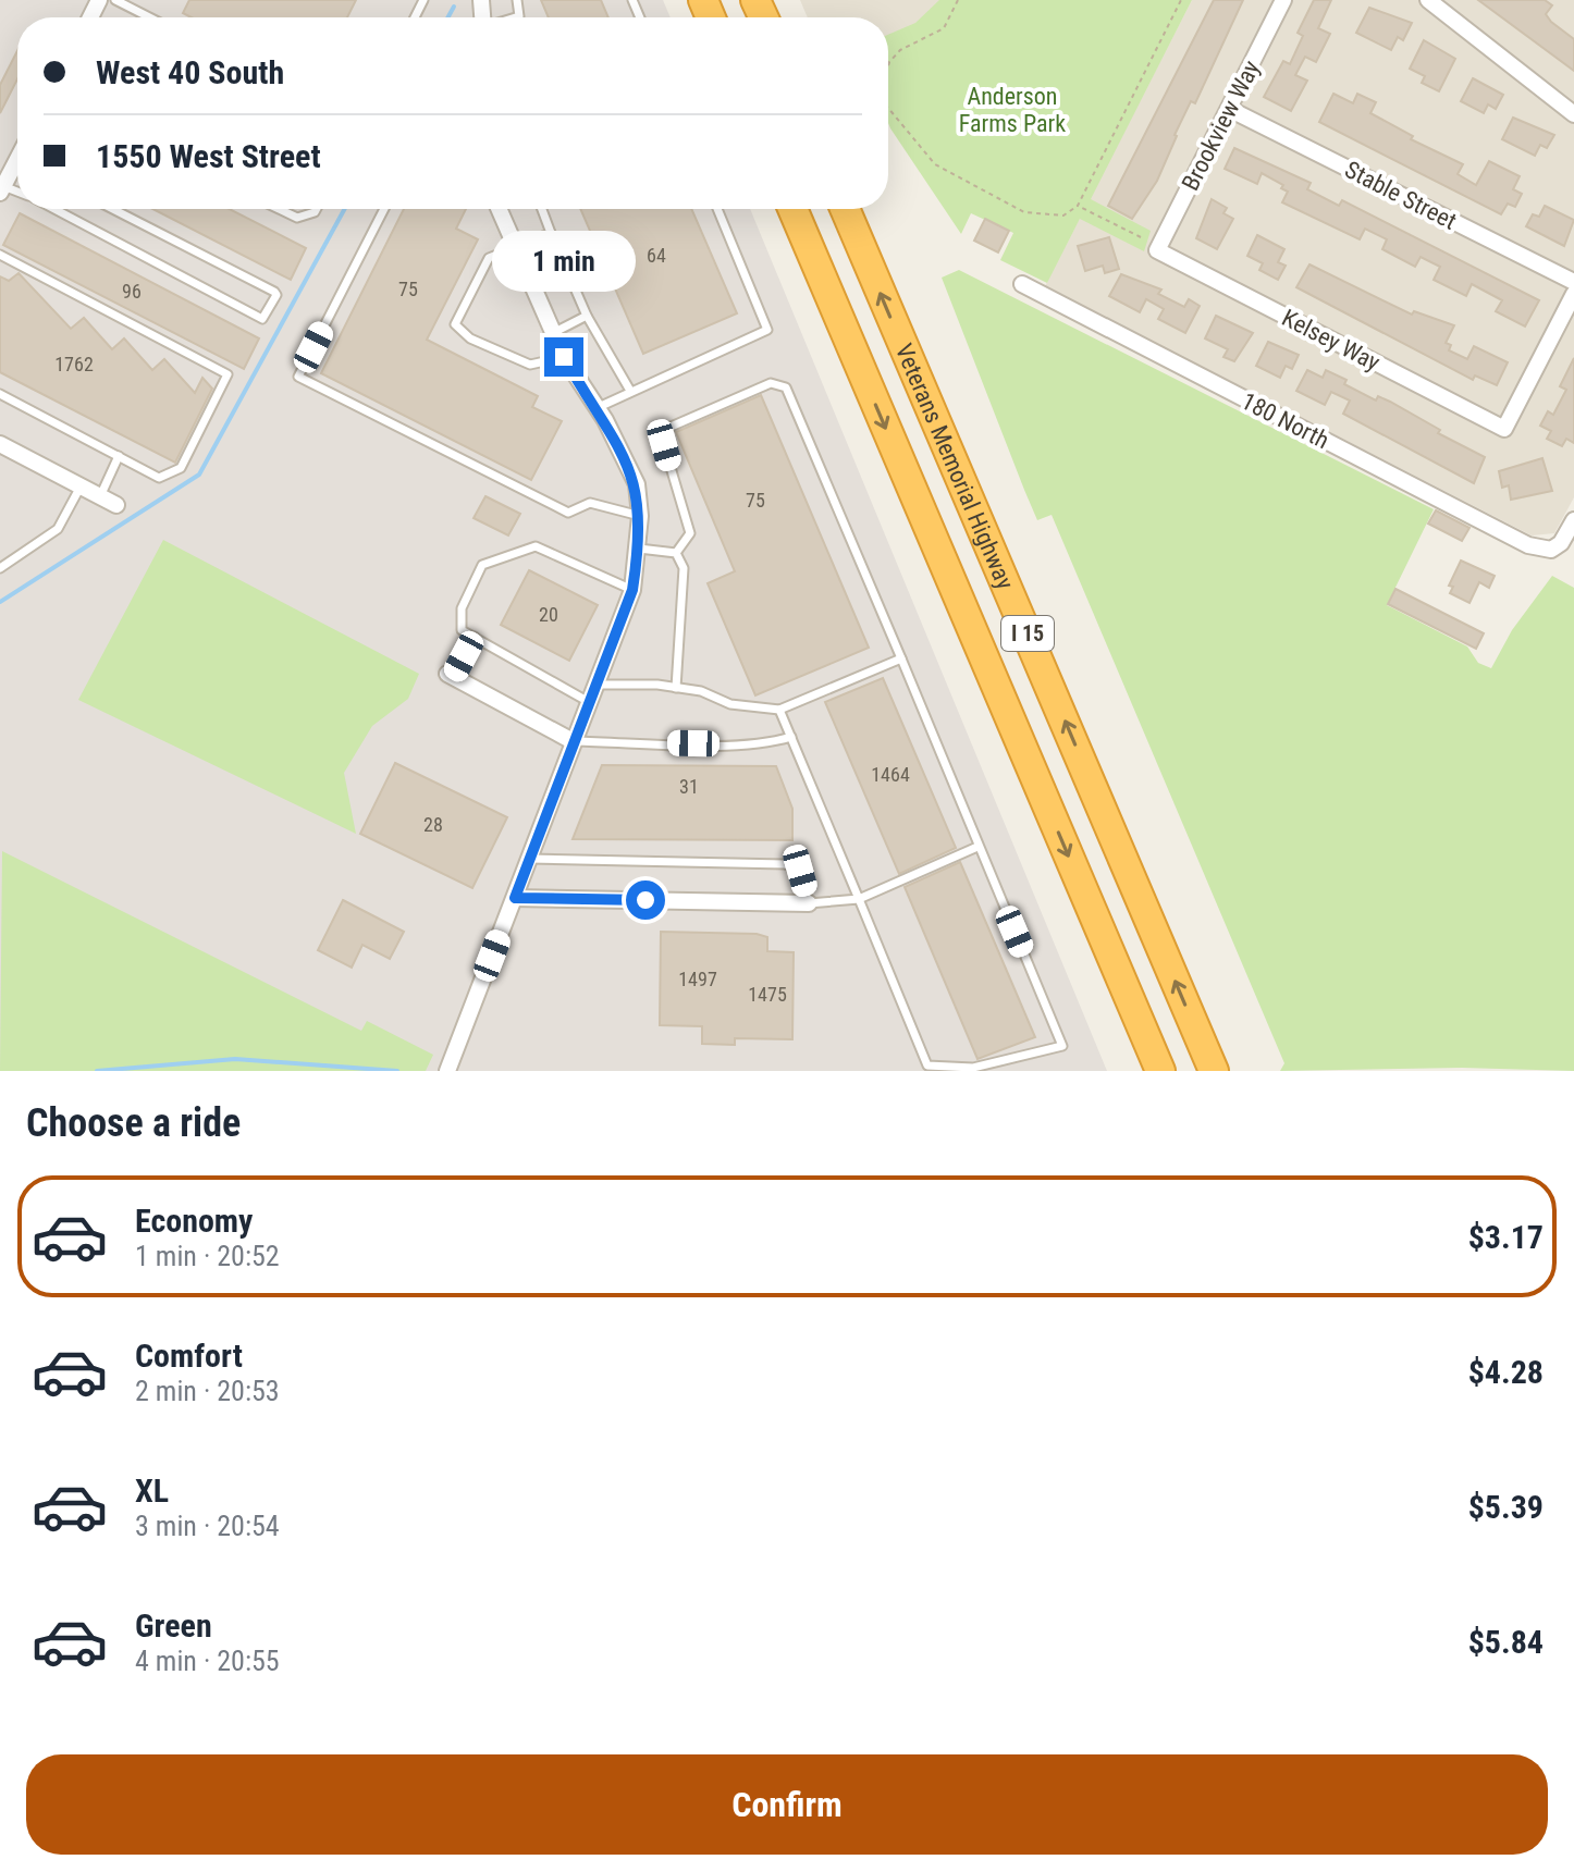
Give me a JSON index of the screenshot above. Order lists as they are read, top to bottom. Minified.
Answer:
{"streets":{"highway":["Veterans Memorial Highway","I 15"],"street":["Brookview Way","Stable Street","Kelsey Way","180 North"]},"crossings":[["Brookview Way","Stable Street"],["Brookview Way","Kelsey Way"]],"parks":["Anderson Farms Park"],"house_numbers":["64","75","96","1762","75","20","1464","31","28","1497","1475"],"page":{"banner":["West 40 South","1550 West Street"],"bubble":"1 min","heading":"Choose a ride","list":[{"name":"Economy","note":"1 min · 20:52","value":"$3.17"},{"name":"Comfort","note":"2 min · 20:53","value":"$4.28"},{"name":"XL","note":"3 min · 20:54","value":"$5.39"},{"name":"Green","note":"4 min · 20:55","value":"$5.84"}],"buttons":"Confirm"}}
